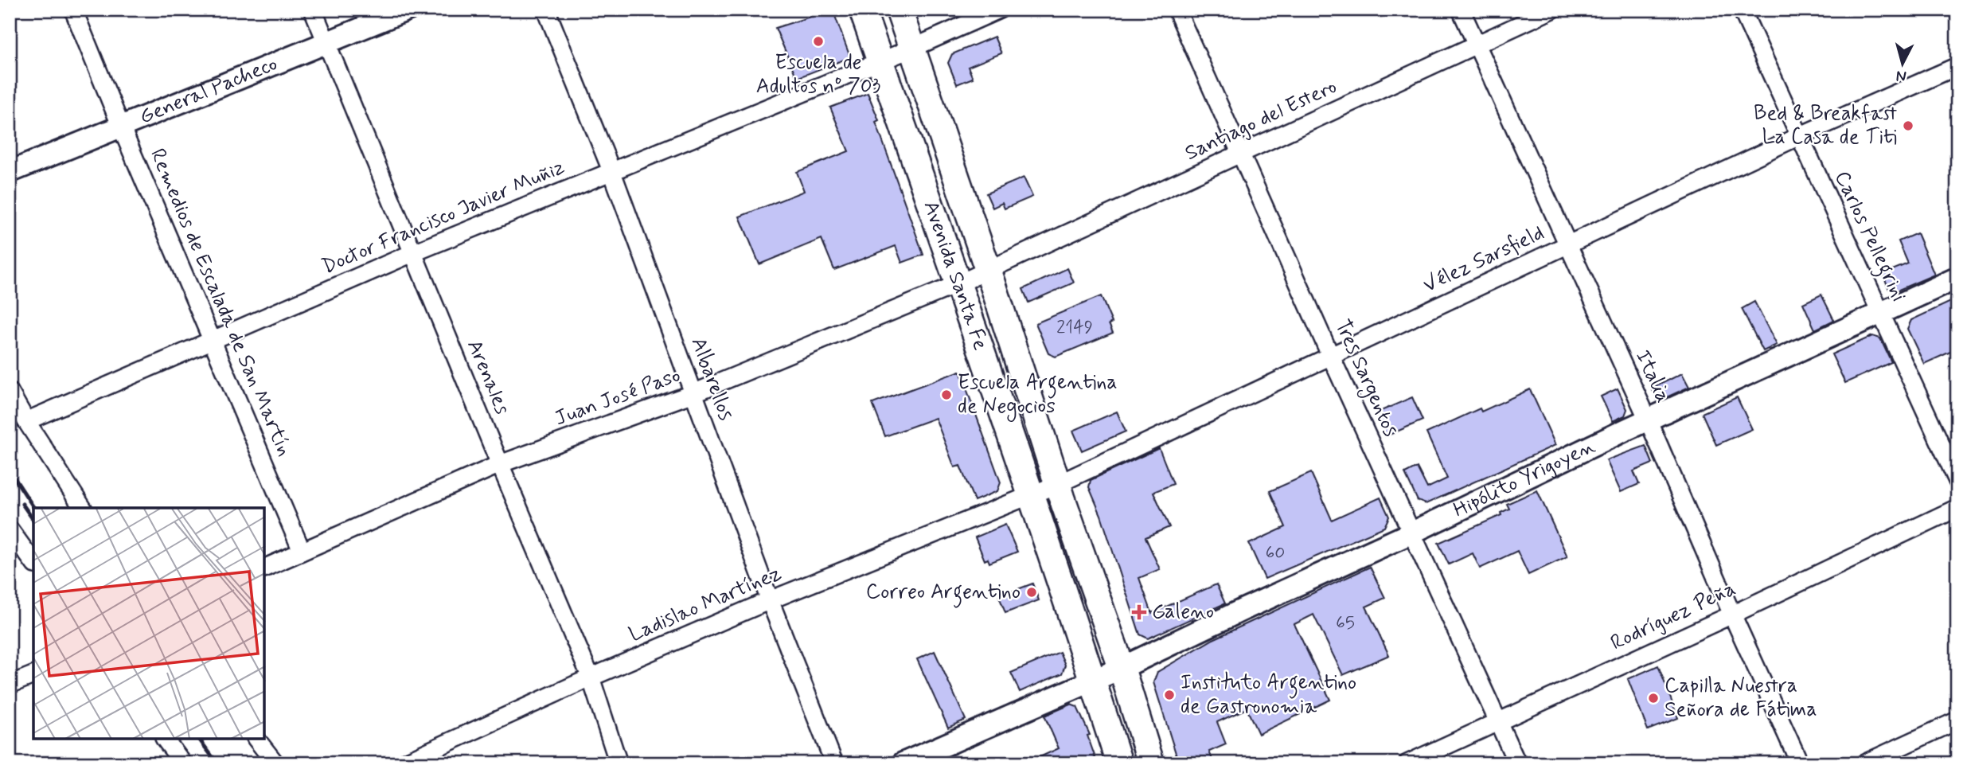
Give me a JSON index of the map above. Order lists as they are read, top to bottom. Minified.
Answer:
{"streets":{"main road":["Avenida Santa Fe"],"street":["General Pacheco","Santiago del Estero","Doctor Francisco Javier Muñiz","Carlos Pellegrini","Vélez Sarsfield","Remedios de Escalada de San Martín","Italia","Arenales","Tres Sargentos","Albarellos","Juan José Paso","Hipólito Yrigoyen","Ladislao Martínez","Rodríguez Peña"]},"crossings":[["General Pacheco","Remedios de Escalada de San Martín"],["General Pacheco","Arenales"],["Santiago del Estero","Avenida Santa Fe"],["Santiago del Estero","Italia"],["Santiago del Estero","Tres Sargentos"],["Santiago del Estero","Juan José Paso"],["Doctor Francisco Javier Muñiz","Avenida Santa Fe"],["Doctor Francisco Javier Muñiz","Remedios de Escalada de San Martín"],["Doctor Francisco Javier Muñiz","Arenales"],["Doctor Francisco Javier Muñiz","Albarellos"],["Carlos Pellegrini","Vélez Sarsfield"],["Carlos Pellegrini","Hipólito Yrigoyen"],["Vélez Sarsfield","Avenida Santa Fe"],["Vélez Sarsfield","Italia"],["Vélez Sarsfield","Tres Sargentos"],["Vélez Sarsfield","Ladislao Martínez"],["Avenida Santa Fe","Juan José Paso"],["Avenida Santa Fe","Hipólito Yrigoyen"],["Avenida Santa Fe","Ladislao Martínez"],["Remedios de Escalada de San Martín","Juan José Paso"],["Italia","Hipólito Yrigoyen"],["Italia","Rodríguez Peña"],["Arenales","Juan José Paso"],["Arenales","Ladislao Martínez"],["Tres Sargentos","Hipólito Yrigoyen"],["Tres Sargentos","Rodríguez Peña"],["Albarellos","Juan José Paso"],["Albarellos","Ladislao Martínez"]],"places":{"other":["Escuela de Adultos nº 703","Bed & Breakfast La Casa de Titi","Escuela Argentina de Negocios","Correo Argentino","Instituto Argentino de Gastronomia","Capilla Nuestra Señora de Fátima"],"health":["Galeno"]},"house_numbers":["2149","60","65"],"north":"bottom"}
